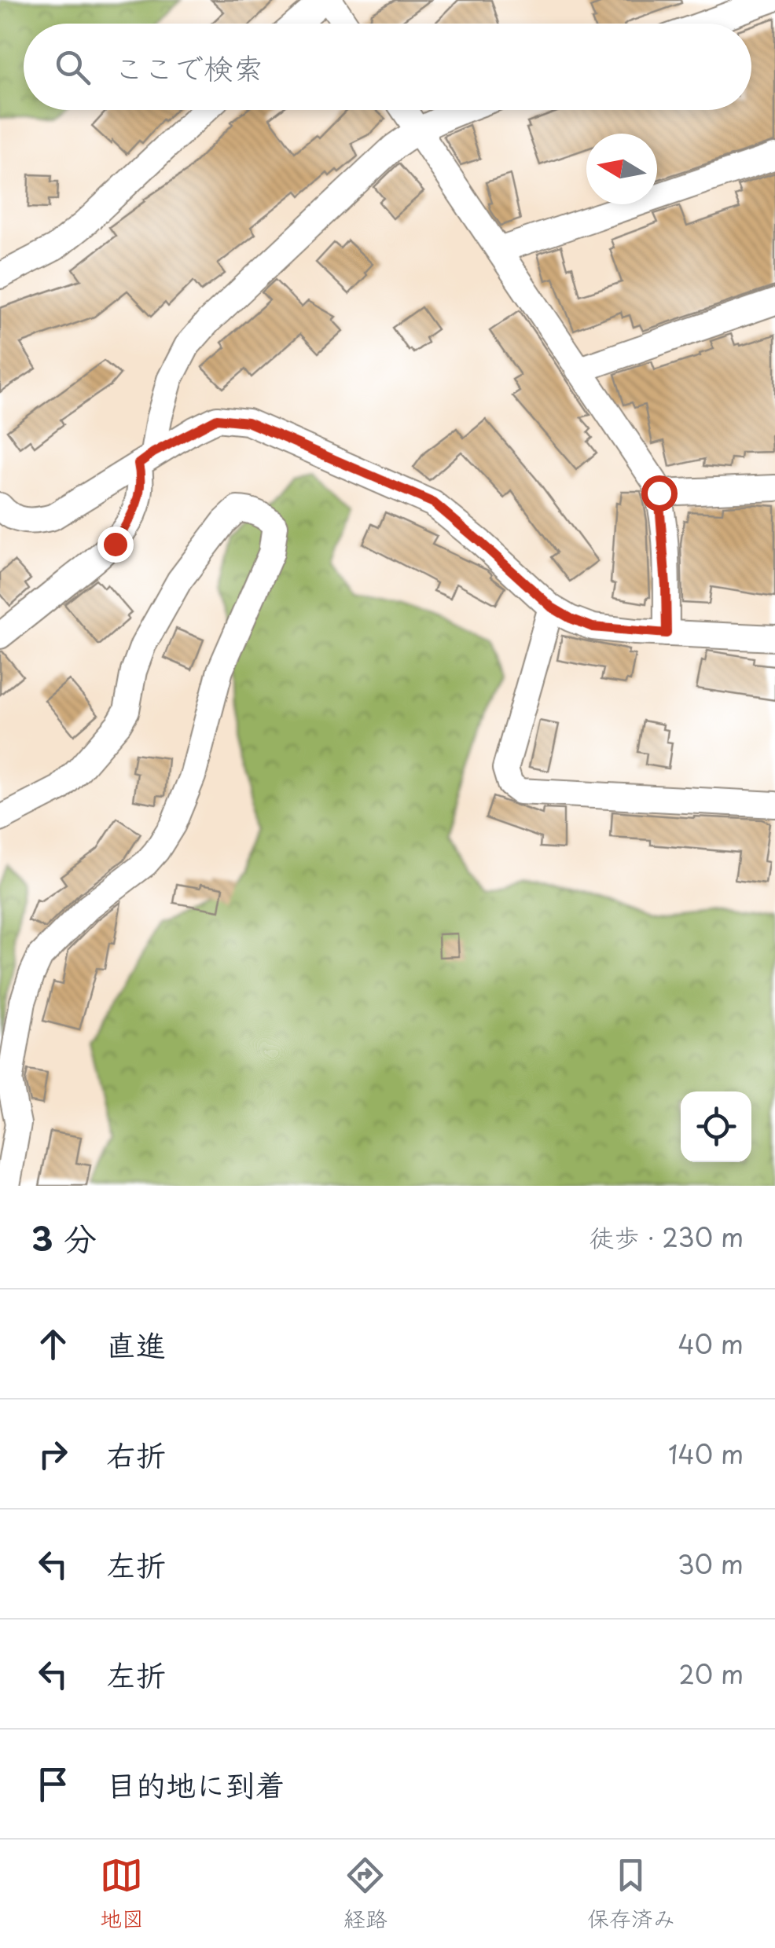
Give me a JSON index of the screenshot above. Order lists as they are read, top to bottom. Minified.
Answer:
{"north":"left","page":{"search":"ここで検索","heading":["3 分","徒歩 · 230 m"],"list":[["直進","40 m"],["右折","140 m"],["左折","30 m"],["左折","20 m"],"目的地に到着"],"nav":["地図","経路","保存済み"]}}
